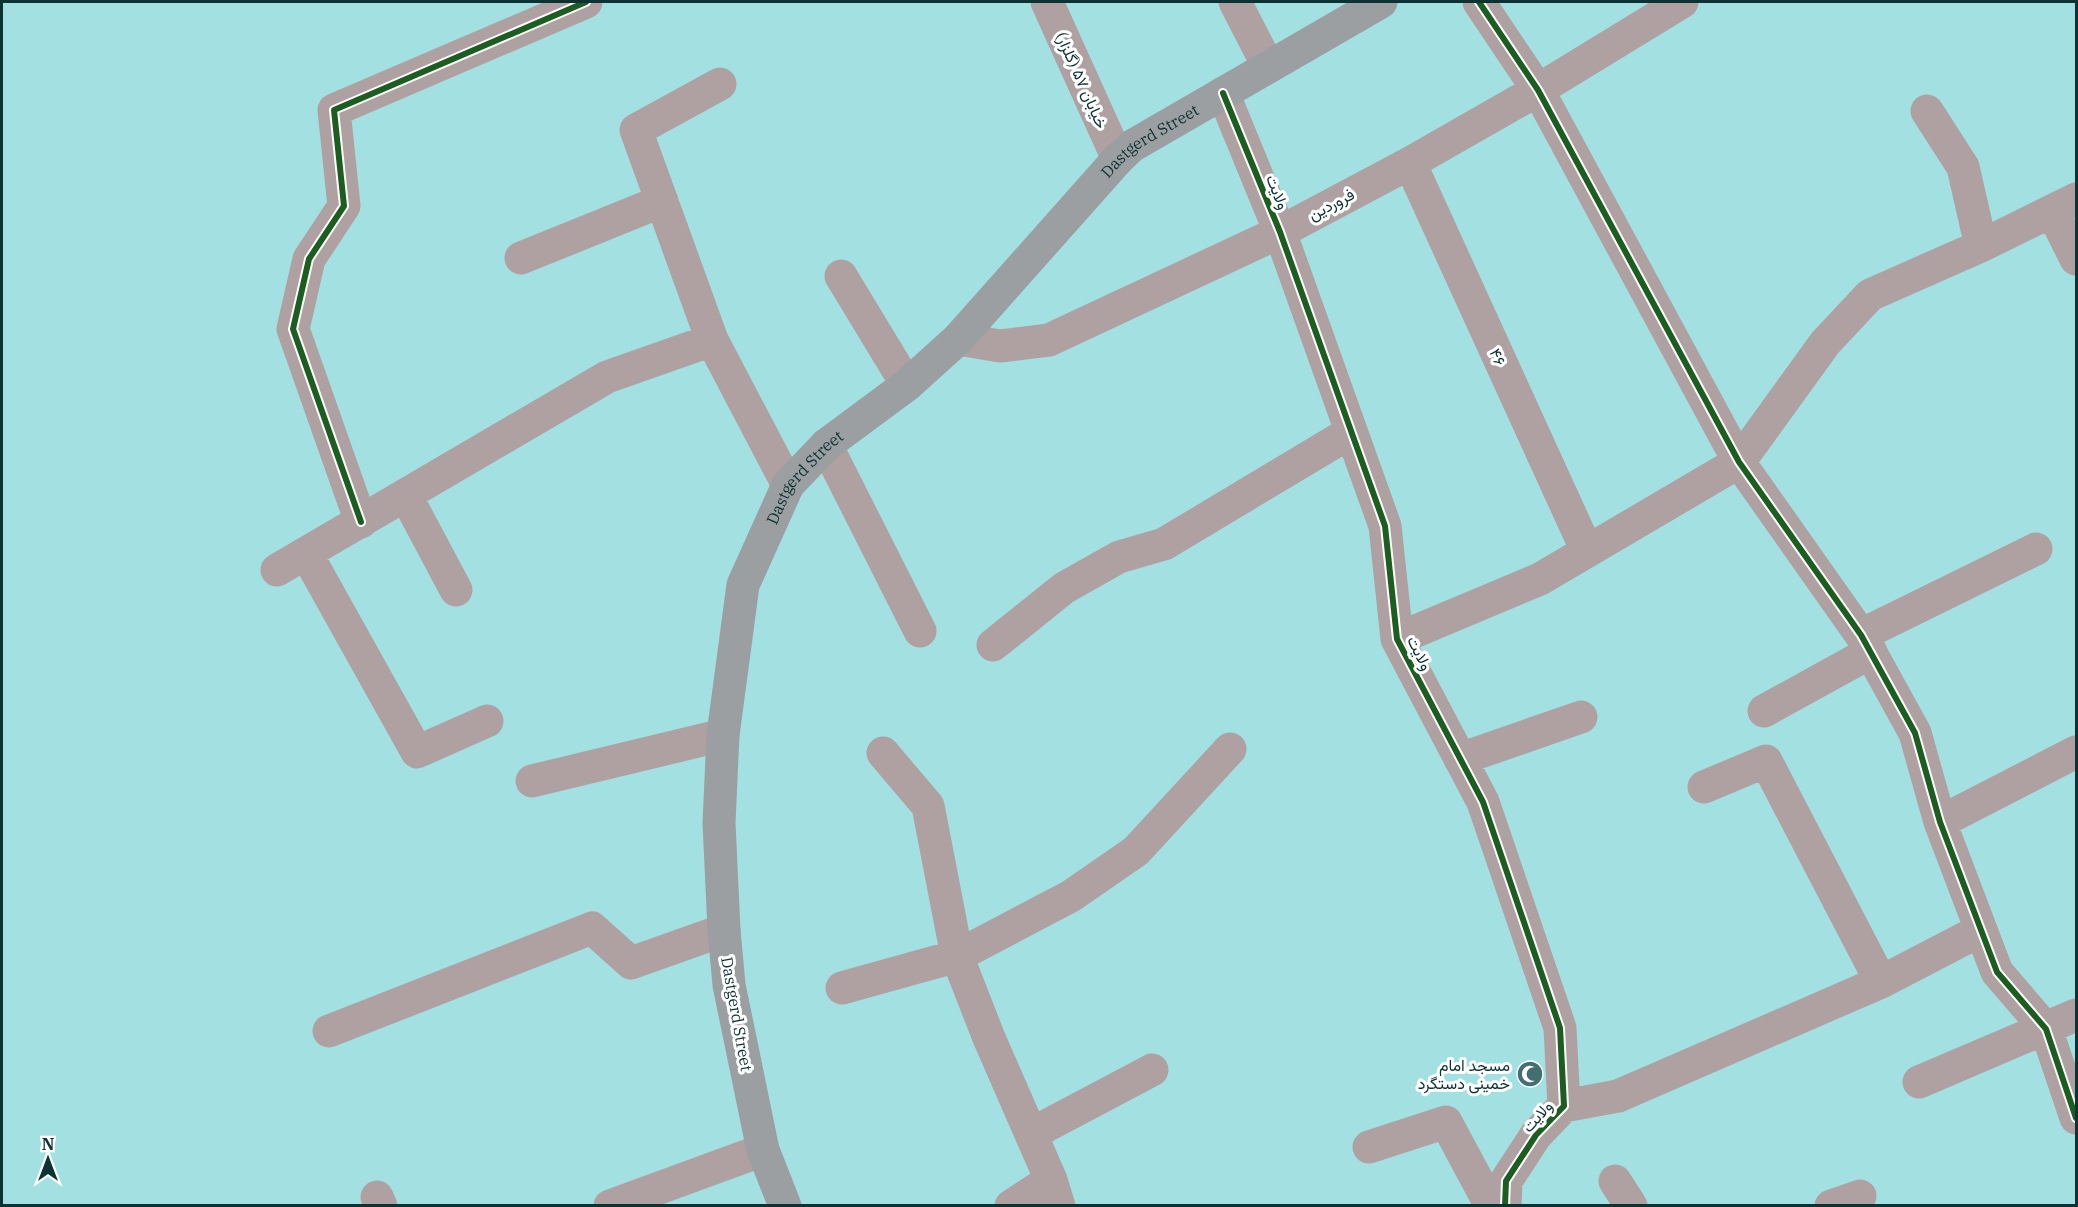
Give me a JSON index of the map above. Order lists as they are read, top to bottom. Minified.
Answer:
{"streets":{"main road":["Dastgerd Street"],"street":["خیابان ۵۷ (گلزار)","ولایت","فروردین","۴۶"]},"crossings":[["خیابان ۵۷ (گلزار)","Dastgerd Street"],["Dastgerd Street","ولایت"],["Dastgerd Street","فروردین"],["ولایت","فروردین"],["فروردین","۴۶"]],"places":{"mosque":["مسجد امام خمینی دستگرد"]},"north":"top"}
